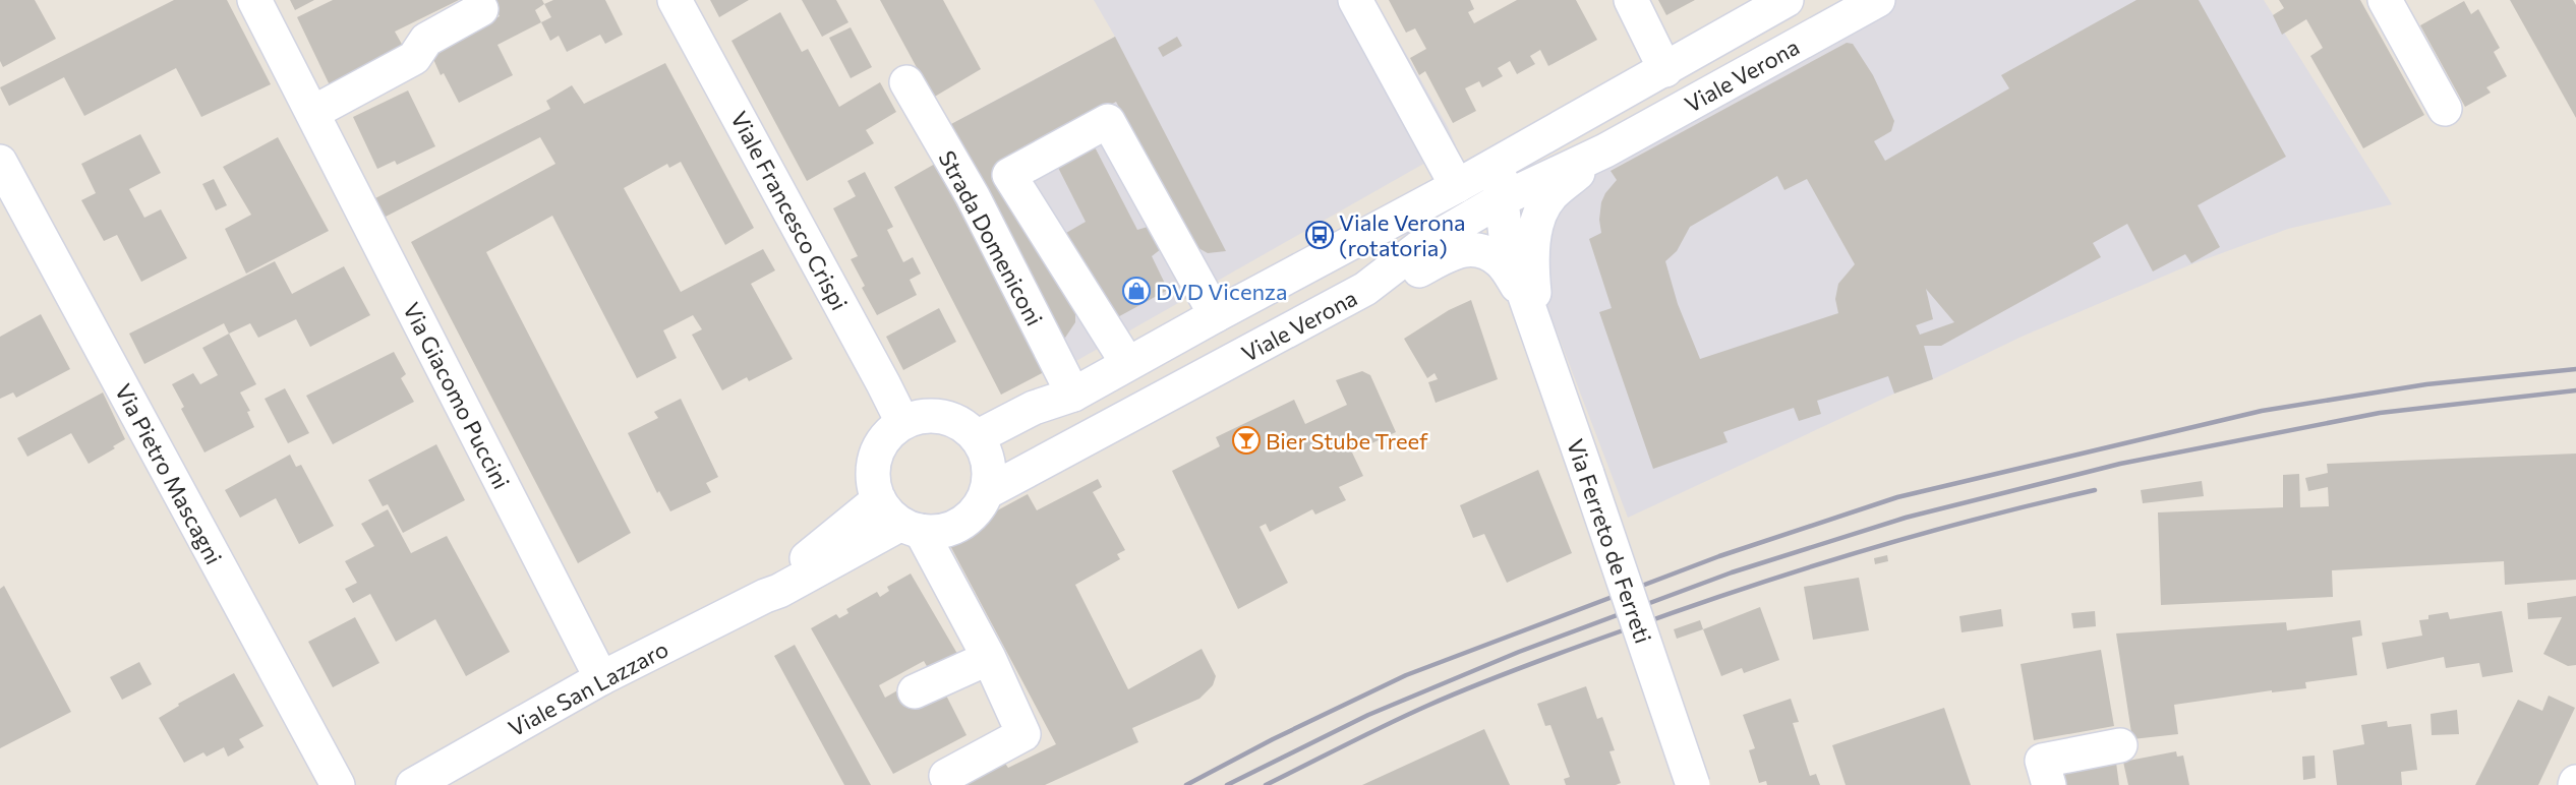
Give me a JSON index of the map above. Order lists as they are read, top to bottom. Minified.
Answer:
{"streets":{"main road":["Viale Verona","Viale Francesco Crispi","Strada Domeniconi","Via Giacomo Puccini","Via Pietro Mascagni","Via Ferreto de Ferreti","Viale San Lazzaro"]},"crossings":[["Viale Verona","Viale Francesco Crispi"],["Viale Verona","Strada Domeniconi"],["Viale Verona","Via Ferreto de Ferreti"],["Viale Verona","Viale San Lazzaro"],["Viale Francesco Crispi","Viale San Lazzaro"],["Via Giacomo Puccini","Viale San Lazzaro"]],"places":{"bus stop":["Viale Verona (rotatoria)"],"shop":["DVD Vicenza"],"bar":["Bier Stube Treef"]}}
